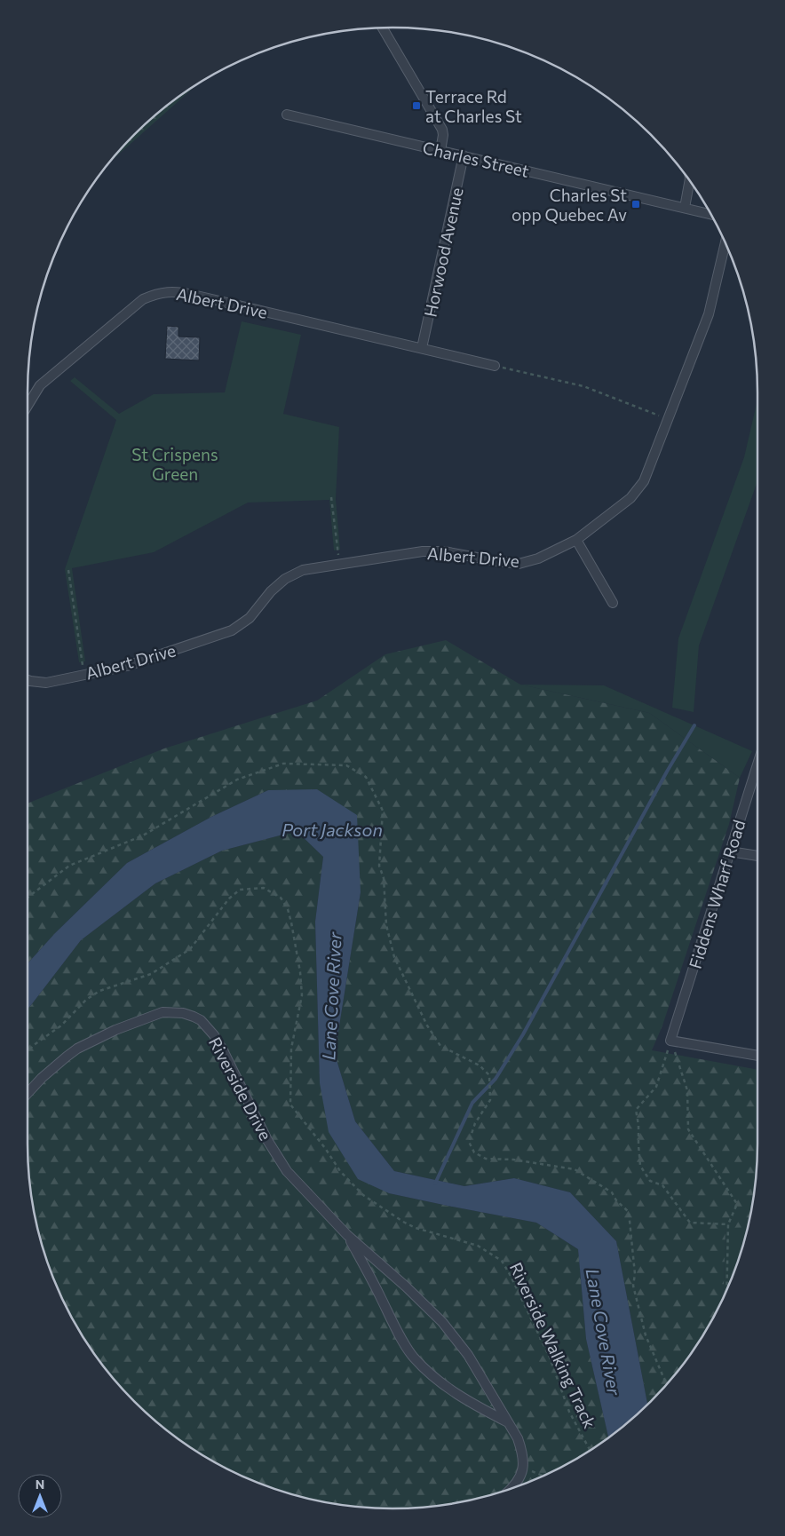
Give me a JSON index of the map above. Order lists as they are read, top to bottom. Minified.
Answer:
{"streets":{"street":["Charles Street","Horwood Avenue","Albert Drive","Fiddens Wharf Road","Riverside Drive"],"path":["Riverside Walking Track"]},"crossings":[["Charles Street","Horwood Avenue"],["Horwood Avenue","Albert Drive"]],"water":["Port Jackson","Lane Cove River"],"parks":["St Crispens Green"],"places":{"transit":["Terrace Rd at Charles St","Charles St opp Quebec Av"]},"north":"top"}
